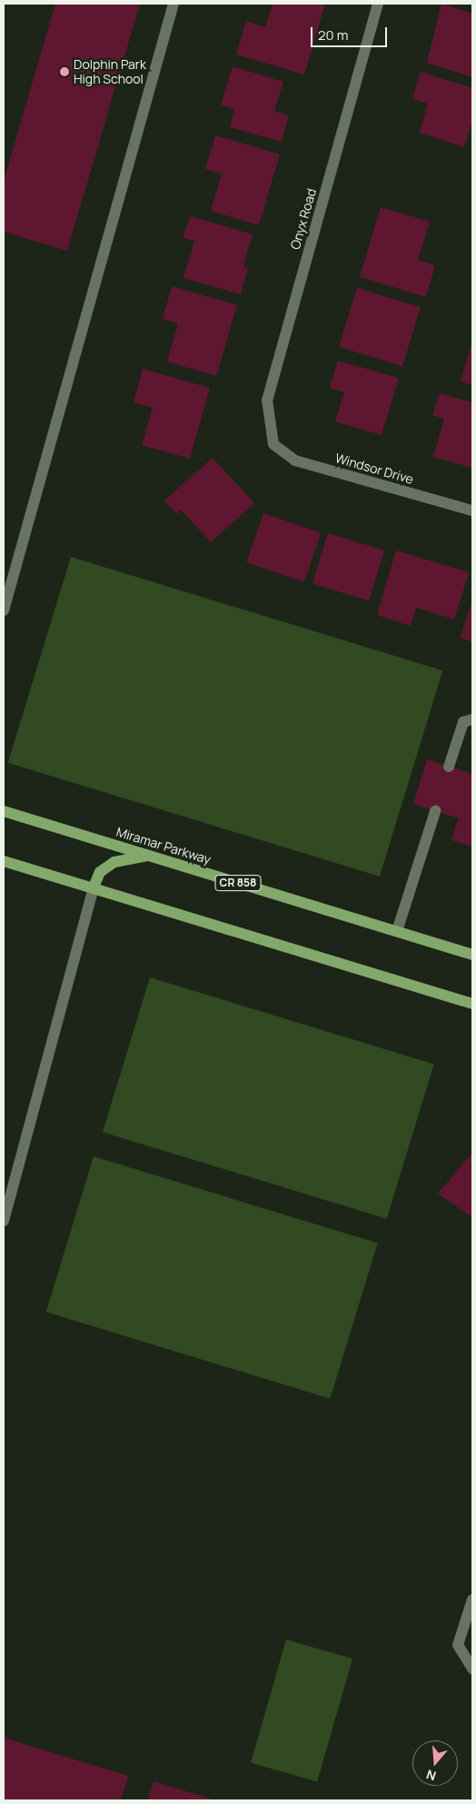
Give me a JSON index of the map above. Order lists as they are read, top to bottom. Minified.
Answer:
{"streets":{"main road":["Miramar Parkway","CR 858"],"street":["Onyx Road","Windsor Drive"]},"crossings":[["Onyx Road","Windsor Drive"]],"places":["Dolphin Park High School"],"scale_bar":"20 m","north":"bottom"}
